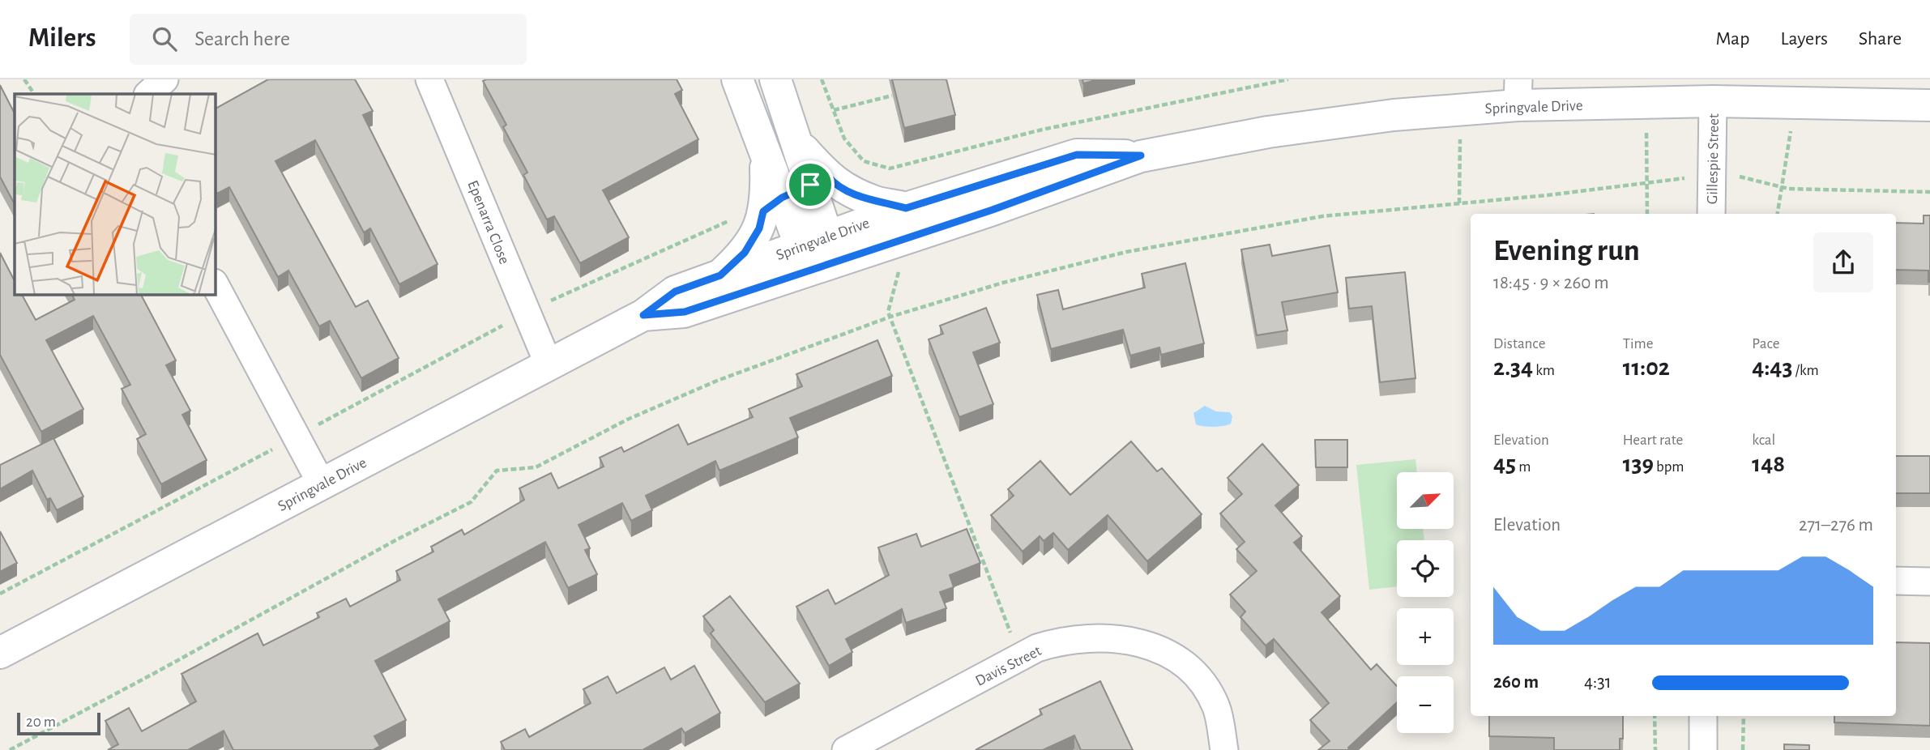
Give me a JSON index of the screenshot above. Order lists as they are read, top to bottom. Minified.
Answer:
{"streets":{"main road":["Springvale Drive"],"street":["Gillespie Street","Epenarra Close","Davis Street"]},"crossings":[["Springvale Drive","Gillespie Street"],["Springvale Drive","Epenarra Close"]],"scale_bar":"20 m","north":"top right","page":{"header":"Milers","search":"Search here","nav":["Map","Layers","Share"],"heading":["Evening run","18:45 · 9 × 260 m"],"stats":[["Distance","2.34 km"],["Time","11:02"],["Pace","4:43 /km"],["Elevation","45 m"],["Heart rate","139 bpm"],["kcal","148"]],"map_buttons":["+","−"],"chart":["Elevation","271–276 m"],"list":[{"name":"260 m","note":"4:31"}],"scale":"20 m"}}
